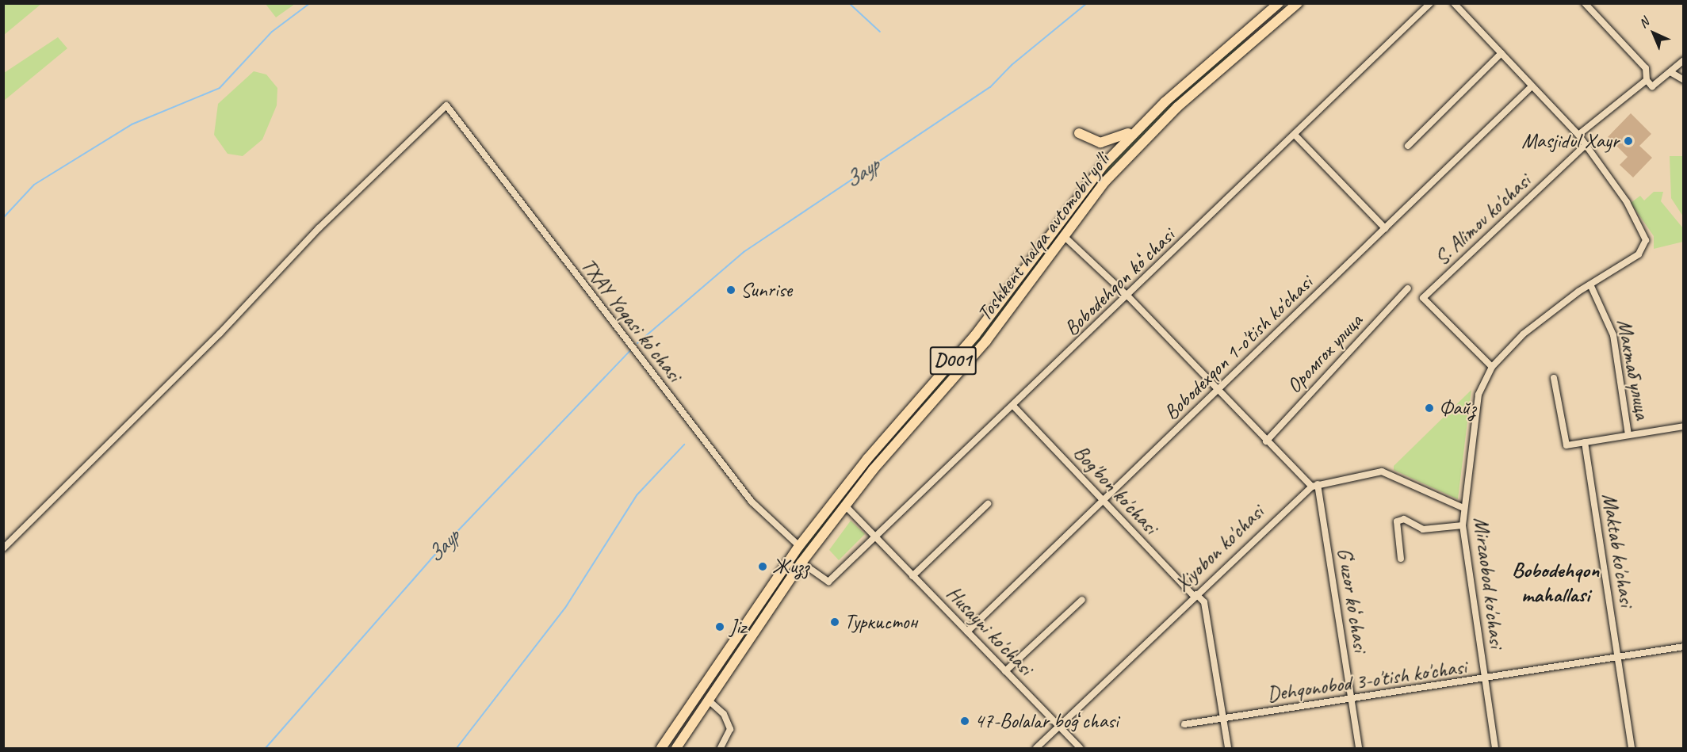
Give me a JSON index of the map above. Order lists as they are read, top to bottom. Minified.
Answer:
{"streets":{"highway":["Toshkent halqa avtomobil yo'li","D001"],"street":["S. Alimov ko'chasi","Bobodehqon koʻchasi","TXAY Yoqasi koʻchasi","Bobodexqon 1-o'tish ko'chasi","Оромгох улица","Мактаб улица","Bog'bon ko'chasi","Xiyobon ko'chasi","Maktab ko'chasi","Mirzaobod ko'chasi","Gʻuzor koʻchasi","Husayni ko'chasi","Dehqonobod 3-o'tish ko'chasi"]},"crossings":[["S. Alimov ko'chasi","Mirzaobod ko'chasi"],["Toshkent halqa avtomobil yo'li","Bobodehqon koʻchasi"],["Toshkent halqa avtomobil yo'li","TXAY Yoqasi koʻchasi"],["Toshkent halqa avtomobil yo'li","Husayni ko'chasi"],["Bobodehqon koʻchasi","Bog'bon ko'chasi"],["Bobodehqon koʻchasi","Husayni ko'chasi"],["Bobodexqon 1-o'tish ko'chasi","Bog'bon ko'chasi"],["Bobodexqon 1-o'tish ko'chasi","Husayni ko'chasi"],["Мактаб улица","Mirzaobod ko'chasi"],["Bog'bon ko'chasi","Xiyobon ko'chasi"],["Bog'bon ko'chasi","Dehqonobod 3-o'tish ko'chasi"],["Xiyobon ko'chasi","Gʻuzor koʻchasi"],["Xiyobon ko'chasi","Husayni ko'chasi"],["Maktab ko'chasi","Dehqonobod 3-o'tish ko'chasi"],["Mirzaobod ko'chasi","Dehqonobod 3-o'tish ko'chasi"],["Gʻuzor koʻchasi","Dehqonobod 3-o'tish ko'chasi"]],"districts":["Bobodehqon mahallasi"],"water":["Заур"],"places":["Masjidul Xayr","Sunrise","Файз","Жизз","Туркистон","Jiz","47-Bolalar bogʻchasi"],"north":"top left"}
